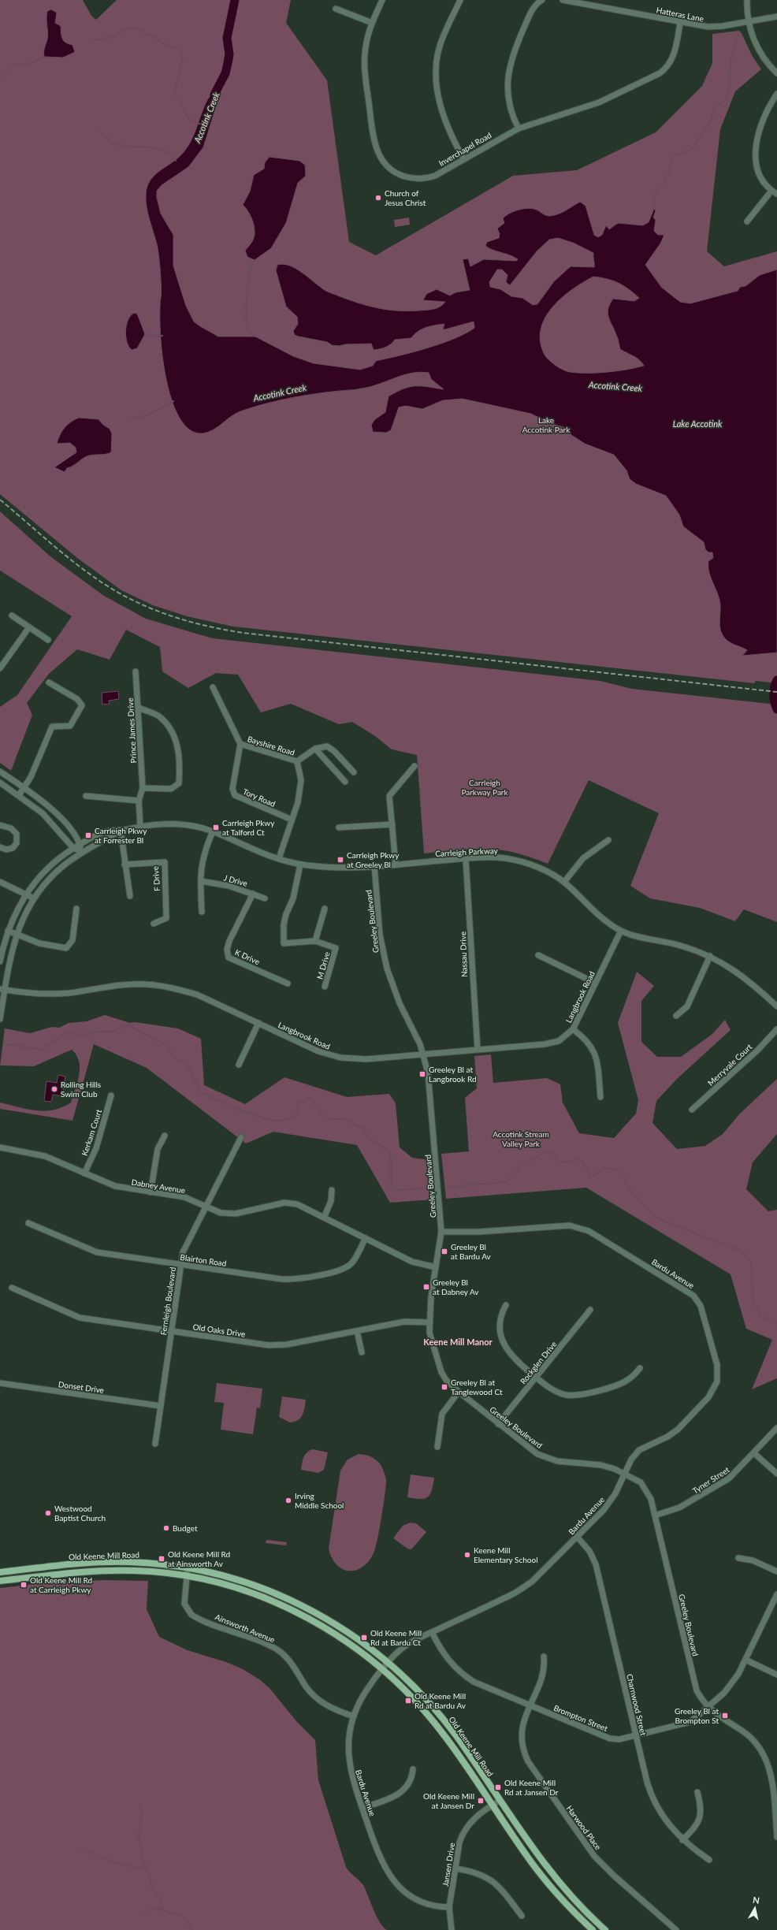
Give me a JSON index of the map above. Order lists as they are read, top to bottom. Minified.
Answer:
{"streets":{"main road":["Old Keene Mill Road"],"street":["Hatteras Lane","Inverchapel Road","Prince James Drive","Bayshire Road","Tory Road","Carrleigh Parkway","F Drive","J Drive","Greeley Boulevard","Nassau Drive","K Drive","M Drive","Langbrook Road","Merryvale Court","Kerkam Court","Dabney Avenue","Blairton Road","Bardu Avenue","Fernleigh Boulevard","Old Oaks Drive","Rockglen Drive","Donset Drive","Tyner Street","Ainsworth Avenue","Charnwood Street","Brompton Street","Harwood Place","Jansen Drive"]},"crossings":[["Hatteras Lane","Inverchapel Road"],["Bayshire Road","Tory Road"],["Bayshire Road","Carrleigh Parkway"],["Carrleigh Parkway","Greeley Boulevard"],["Carrleigh Parkway","Nassau Drive"],["Carrleigh Parkway","Langbrook Road"],["J Drive","K Drive"],["Greeley Boulevard","Langbrook Road"],["Greeley Boulevard","Dabney Avenue"],["Greeley Boulevard","Bardu Avenue"],["Greeley Boulevard","Old Oaks Drive"],["Greeley Boulevard","Rockglen Drive"],["Greeley Boulevard","Tyner Street"],["Greeley Boulevard","Brompton Street"],["Nassau Drive","Langbrook Road"],["Kerkam Court","Dabney Avenue"],["Dabney Avenue","Blairton Road"],["Dabney Avenue","Fernleigh Boulevard"],["Blairton Road","Fernleigh Boulevard"],["Bardu Avenue","Old Keene Mill Road"],["Bardu Avenue","Ainsworth Avenue"],["Bardu Avenue","Charnwood Street"],["Bardu Avenue","Brompton Street"],["Bardu Avenue","Jansen Drive"],["Fernleigh Boulevard","Old Oaks Drive"],["Fernleigh Boulevard","Donset Drive"],["Old Keene Mill Road","Ainsworth Avenue"],["Old Keene Mill Road","Jansen Drive"],["Charnwood Street","Brompton Street"],["Brompton Street","Harwood Place"]],"districts":["Keene Mill Manor"],"water":["Accotink Creek","Lake Accotink"],"parks":["Lake Accotink Park","Carrleigh Parkway Park","Accotink Stream Valley Park"],"places":{"other":["Church of Jesus Christ","Rolling Hills Swim Club","Irving Middle School","Westwood Baptist Church","Budget","Keene Mill Elementary School"],"transit":["Carrleigh Pkwy at Talford Ct","Carrleigh Pkwy at Forrester Bl","Carrleigh Pkwy at Greeley Bl","Greeley Bl at Langbrook Rd","Greeley Bl at Bardu Av","Greeley Bl at Dabney Av","Greeley Bl at Tanglewood Ct","Old Keene Mill Rd at Ainsworth Av","Old Keene Mill Rd at Carrleigh Pkwy","Old Keene Mill Rd at Bardu Ct","Old Keene Mill Rd at Bardu Av","Greeley Bl at Brompton St","Old Keene Mill Rd at Jansen Dr","Old Keene Mill at Jansen Dr"]},"north":"top"}
